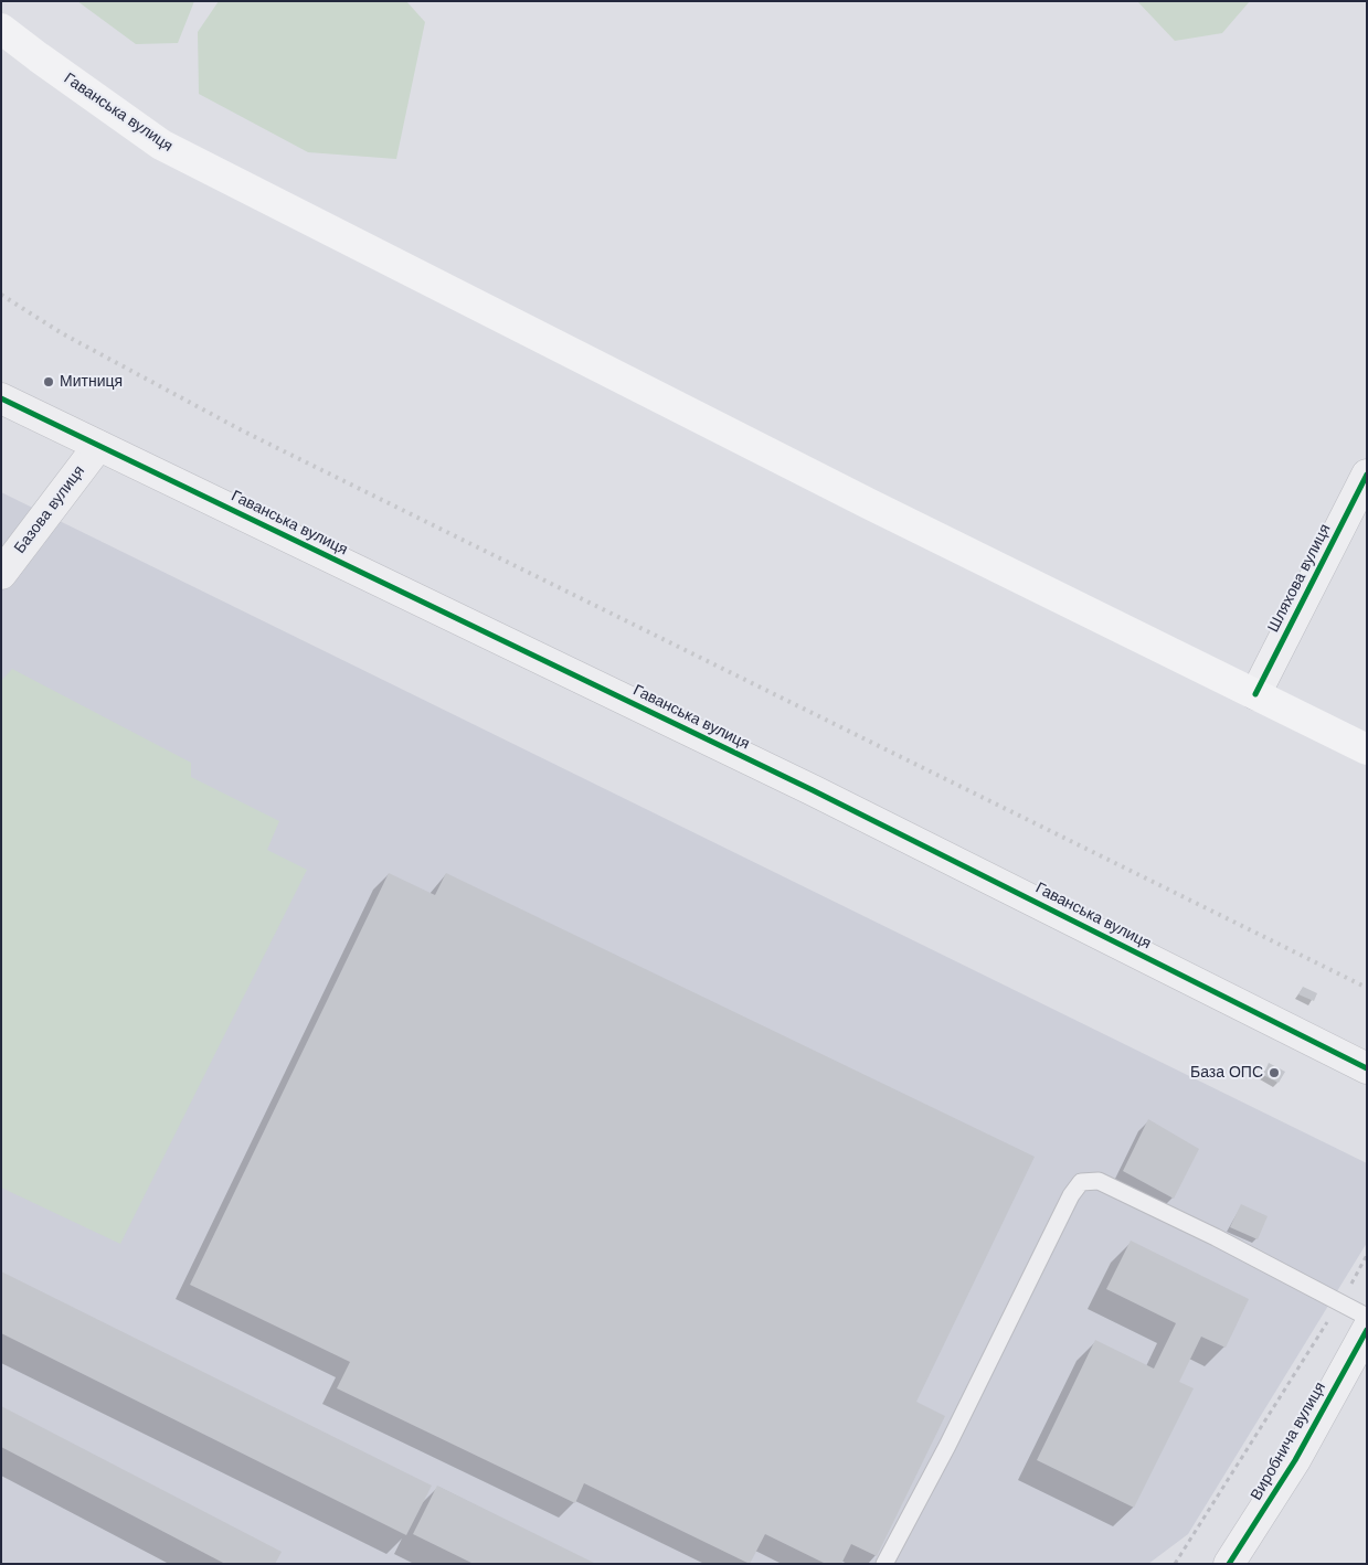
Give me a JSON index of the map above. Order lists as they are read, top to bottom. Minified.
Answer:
{"streets":{"main road":["Гаванська вулиця"],"street":["Базова вулиця","Шляхова вулиця","Виробнича вулиця"]},"crossings":[["Гаванська вулиця","Базова вулиця"],["Гаванська вулиця","Шляхова вулиця"]],"places":["Митниця","База ОПС"]}
